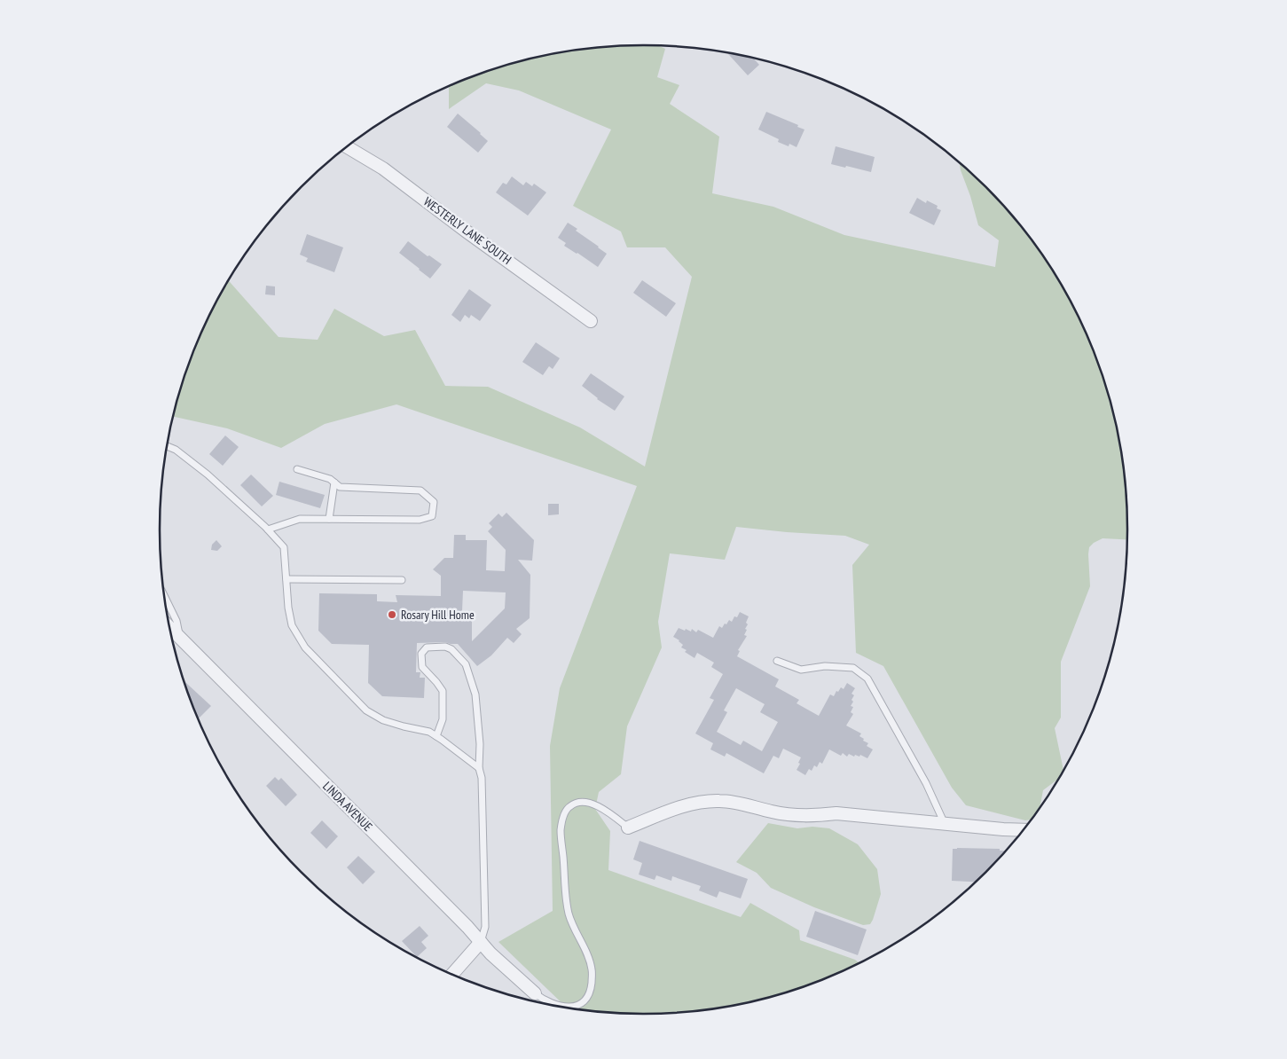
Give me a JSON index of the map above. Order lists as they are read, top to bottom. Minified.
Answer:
{"streets":{"street":["WESTERLY LANE SOUTH","LINDA AVENUE"]},"places":["Rosary Hill Home"]}
